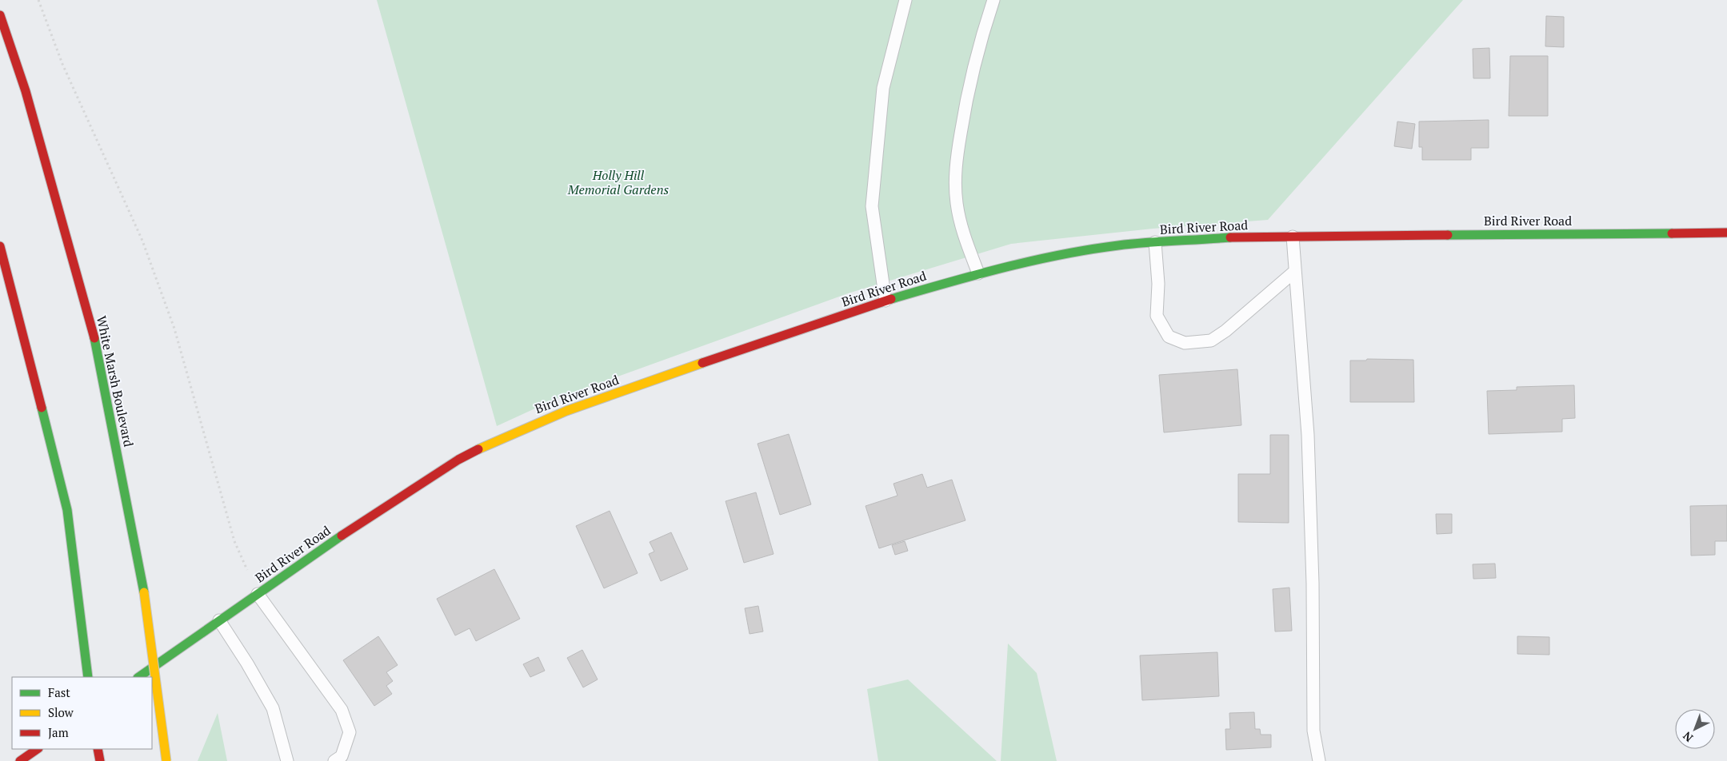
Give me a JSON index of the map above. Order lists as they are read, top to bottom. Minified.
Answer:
{"streets":{"street":["Bird River Road","White Marsh Boulevard"]},"parks":["Holly Hill Memorial Gardens"],"legend":["Fast","Slow","Jam"],"north":"bottom left"}
